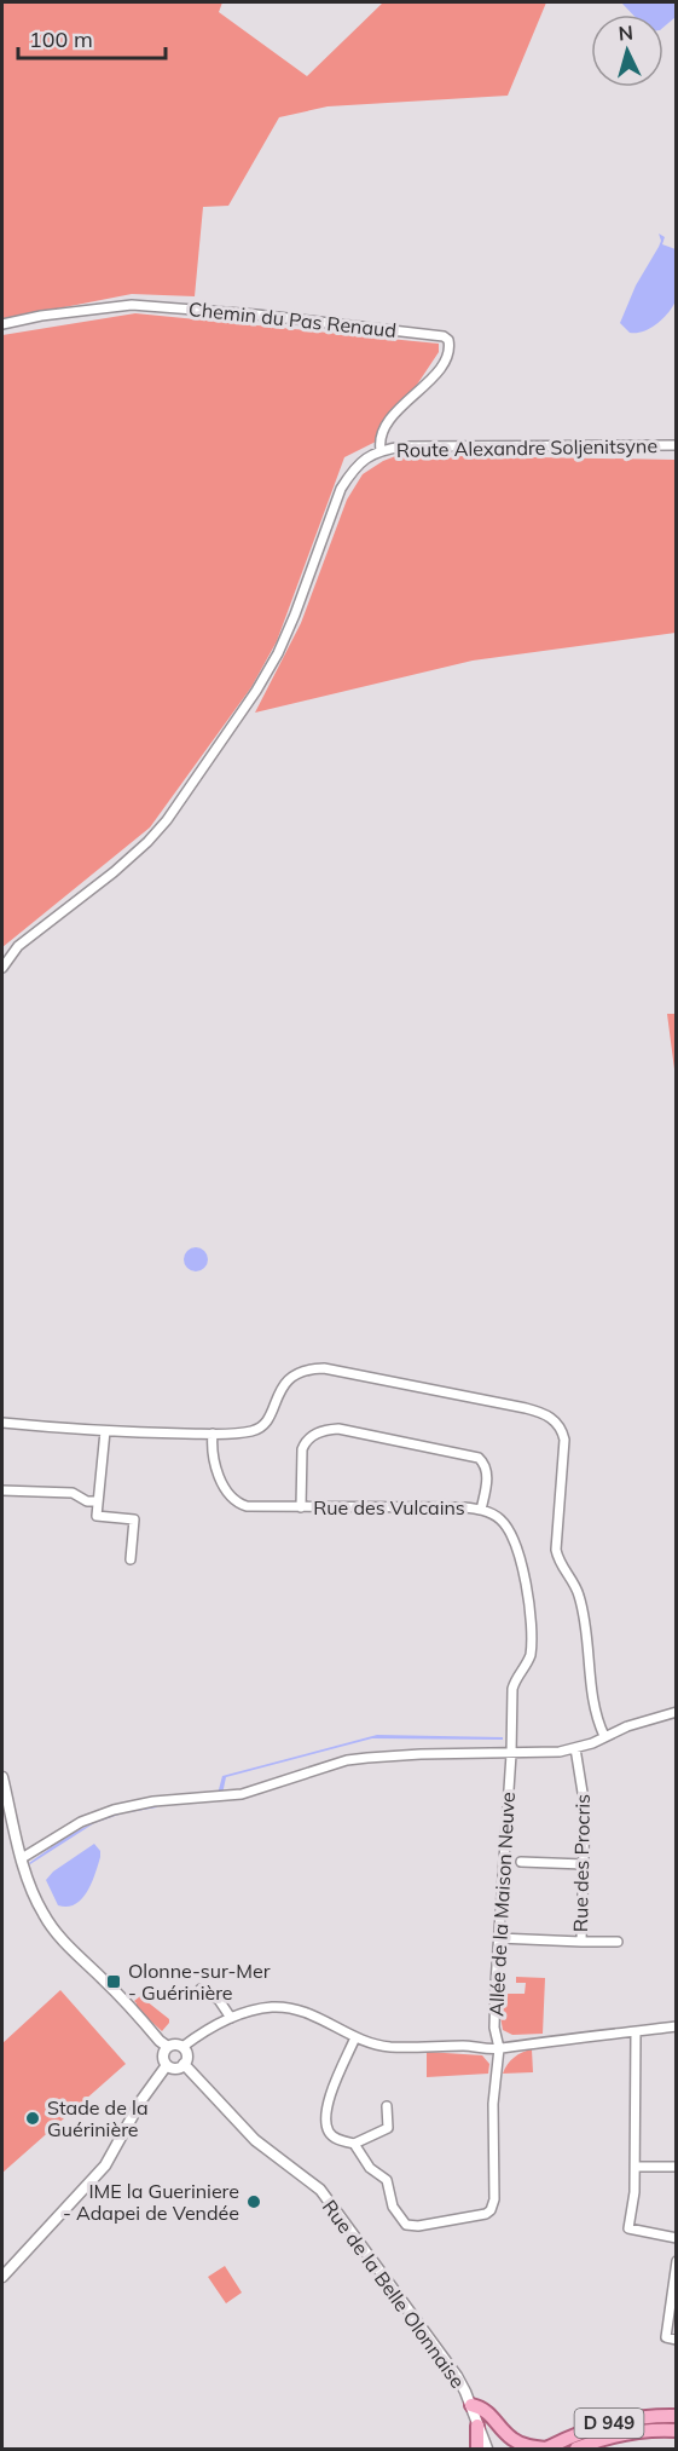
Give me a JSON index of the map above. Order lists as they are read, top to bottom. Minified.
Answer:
{"streets":{"main road":["D 949"],"street":["Chemin du Pas Renaud","Route Alexandre Soljenitsyne","Rue des Vulcains","Rue des Procris","Allée de la Maison Neuve","Rue de la Belle Olonnaise"]},"crossings":[["Chemin du Pas Renaud","Route Alexandre Soljenitsyne"],["Rue des Vulcains","Allée de la Maison Neuve"],["Rue des Procris","Allée de la Maison Neuve"]],"places":{"transit":["Olonne-sur-Mer - Guérinière"],"other":["Stade de la Guérinière","IME la Gueriniere - Adapei de Vendée"]},"scale_bar":"100 m","north":"top"}
